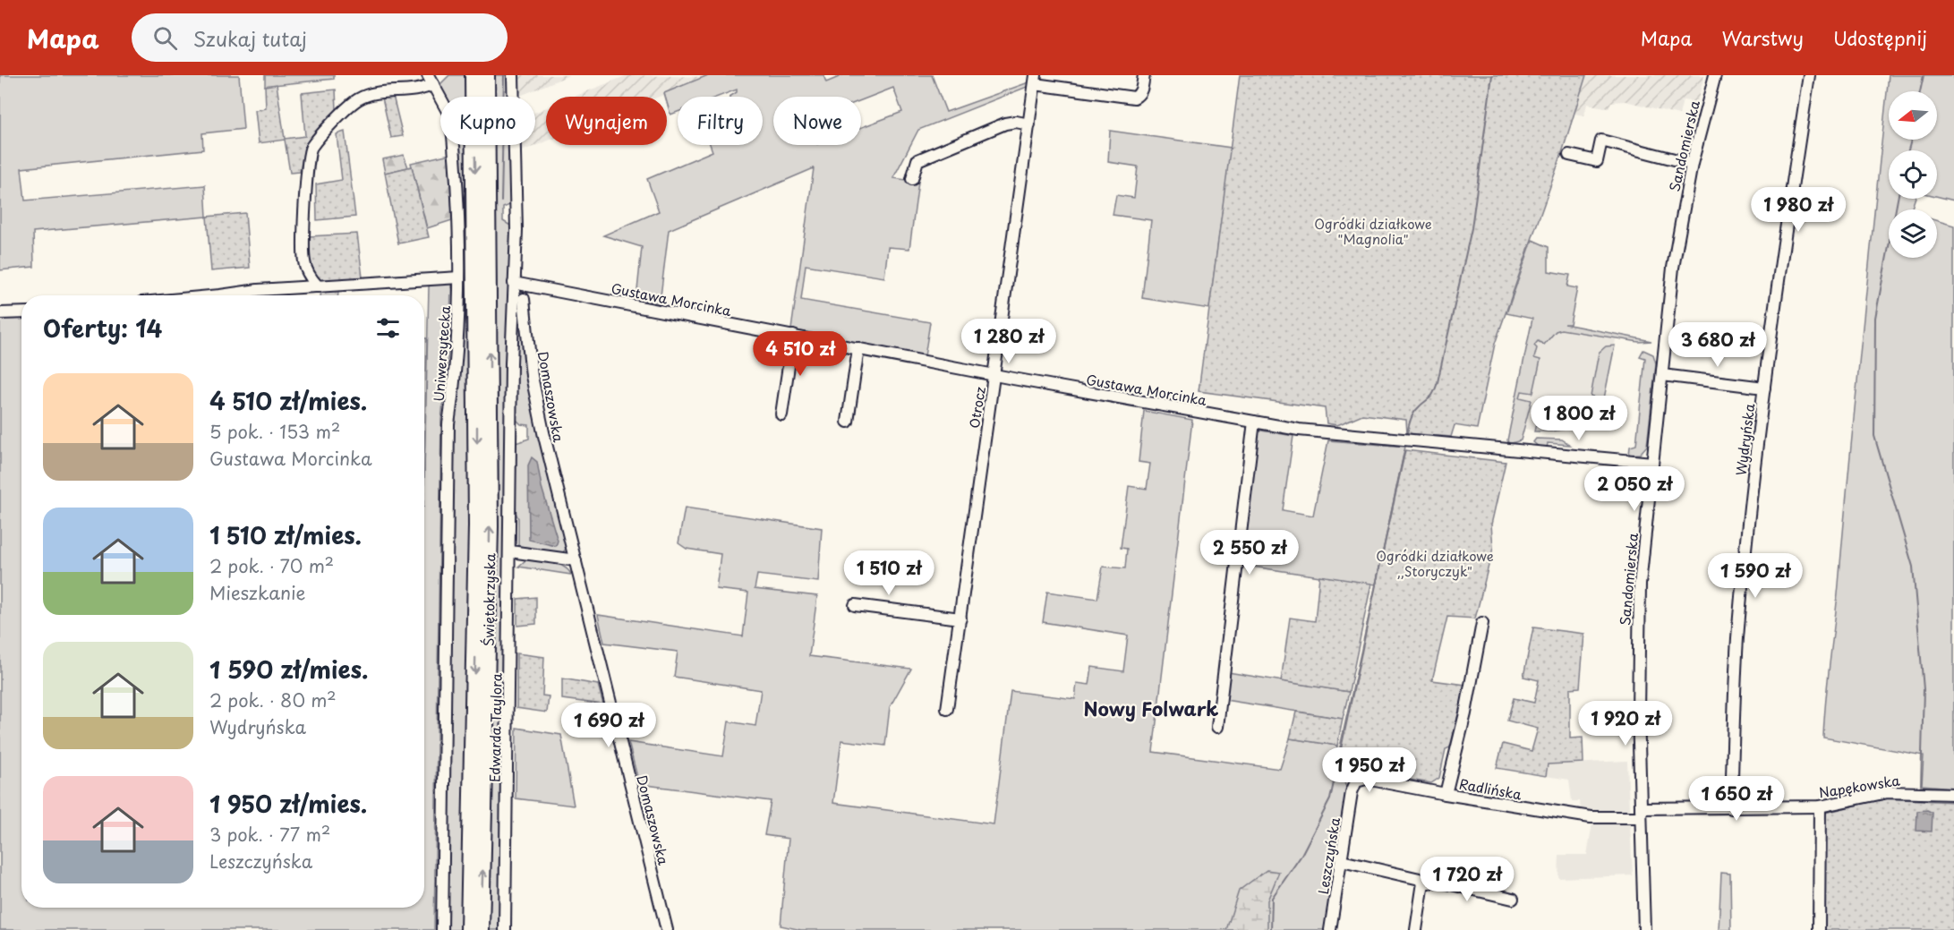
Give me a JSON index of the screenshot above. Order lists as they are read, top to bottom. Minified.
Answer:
{"streets":{"highway":["Świętokrzyska"],"street":["Sandomierska","Gustawa Morcinka","Uniwersytecka","Domaszowska","Otrocz","Wydryńska","Edwarda Taylora","Napękowska","Radlińska","Leszczyńska"]},"crossings":[["Sandomierska","Gustawa Morcinka"],["Sandomierska","Napękowska"],["Sandomierska","Radlińska"],["Gustawa Morcinka","Otrocz"],["Gustawa Morcinka","Edwarda Taylora"],["Wydryńska","Napękowska"],["Napękowska","Radlińska"],["Radlińska","Leszczyńska"]],"districts":["Nowy Folwark"],"parks":["Ogródki działkowe \"Magnolia\"","Ogródki działkowe ,,Storyczyk\""],"north":"left","page":{"header":"Mapa","search":"Szukaj tutaj","nav":["Mapa","Warstwy","Udostępnij"],"chip":["Kupno","Wynajem","Filtry","Nowe"],"price":["1 980 zł","1 280 zł","3 680 zł","4 510 zł","1 800 zł","2 050 zł","2 550 zł","1 510 zł","1 590 zł","1 920 zł","1 690 zł","1 950 zł","1 650 zł","1 720 zł"],"heading":"Oferty: 14","list":[{"name":"4 510 zł/mies.","note":"5 pok. · 153 m² · Gustawa Morcinka"},{"name":"1 510 zł/mies.","note":"2 pok. · 70 m² · Mieszkanie"},{"name":"1 590 zł/mies.","note":"2 pok. · 80 m² · Wydryńska"},{"name":"1 950 zł/mies.","note":"3 pok. · 77 m² · Leszczyńska"}]}}
